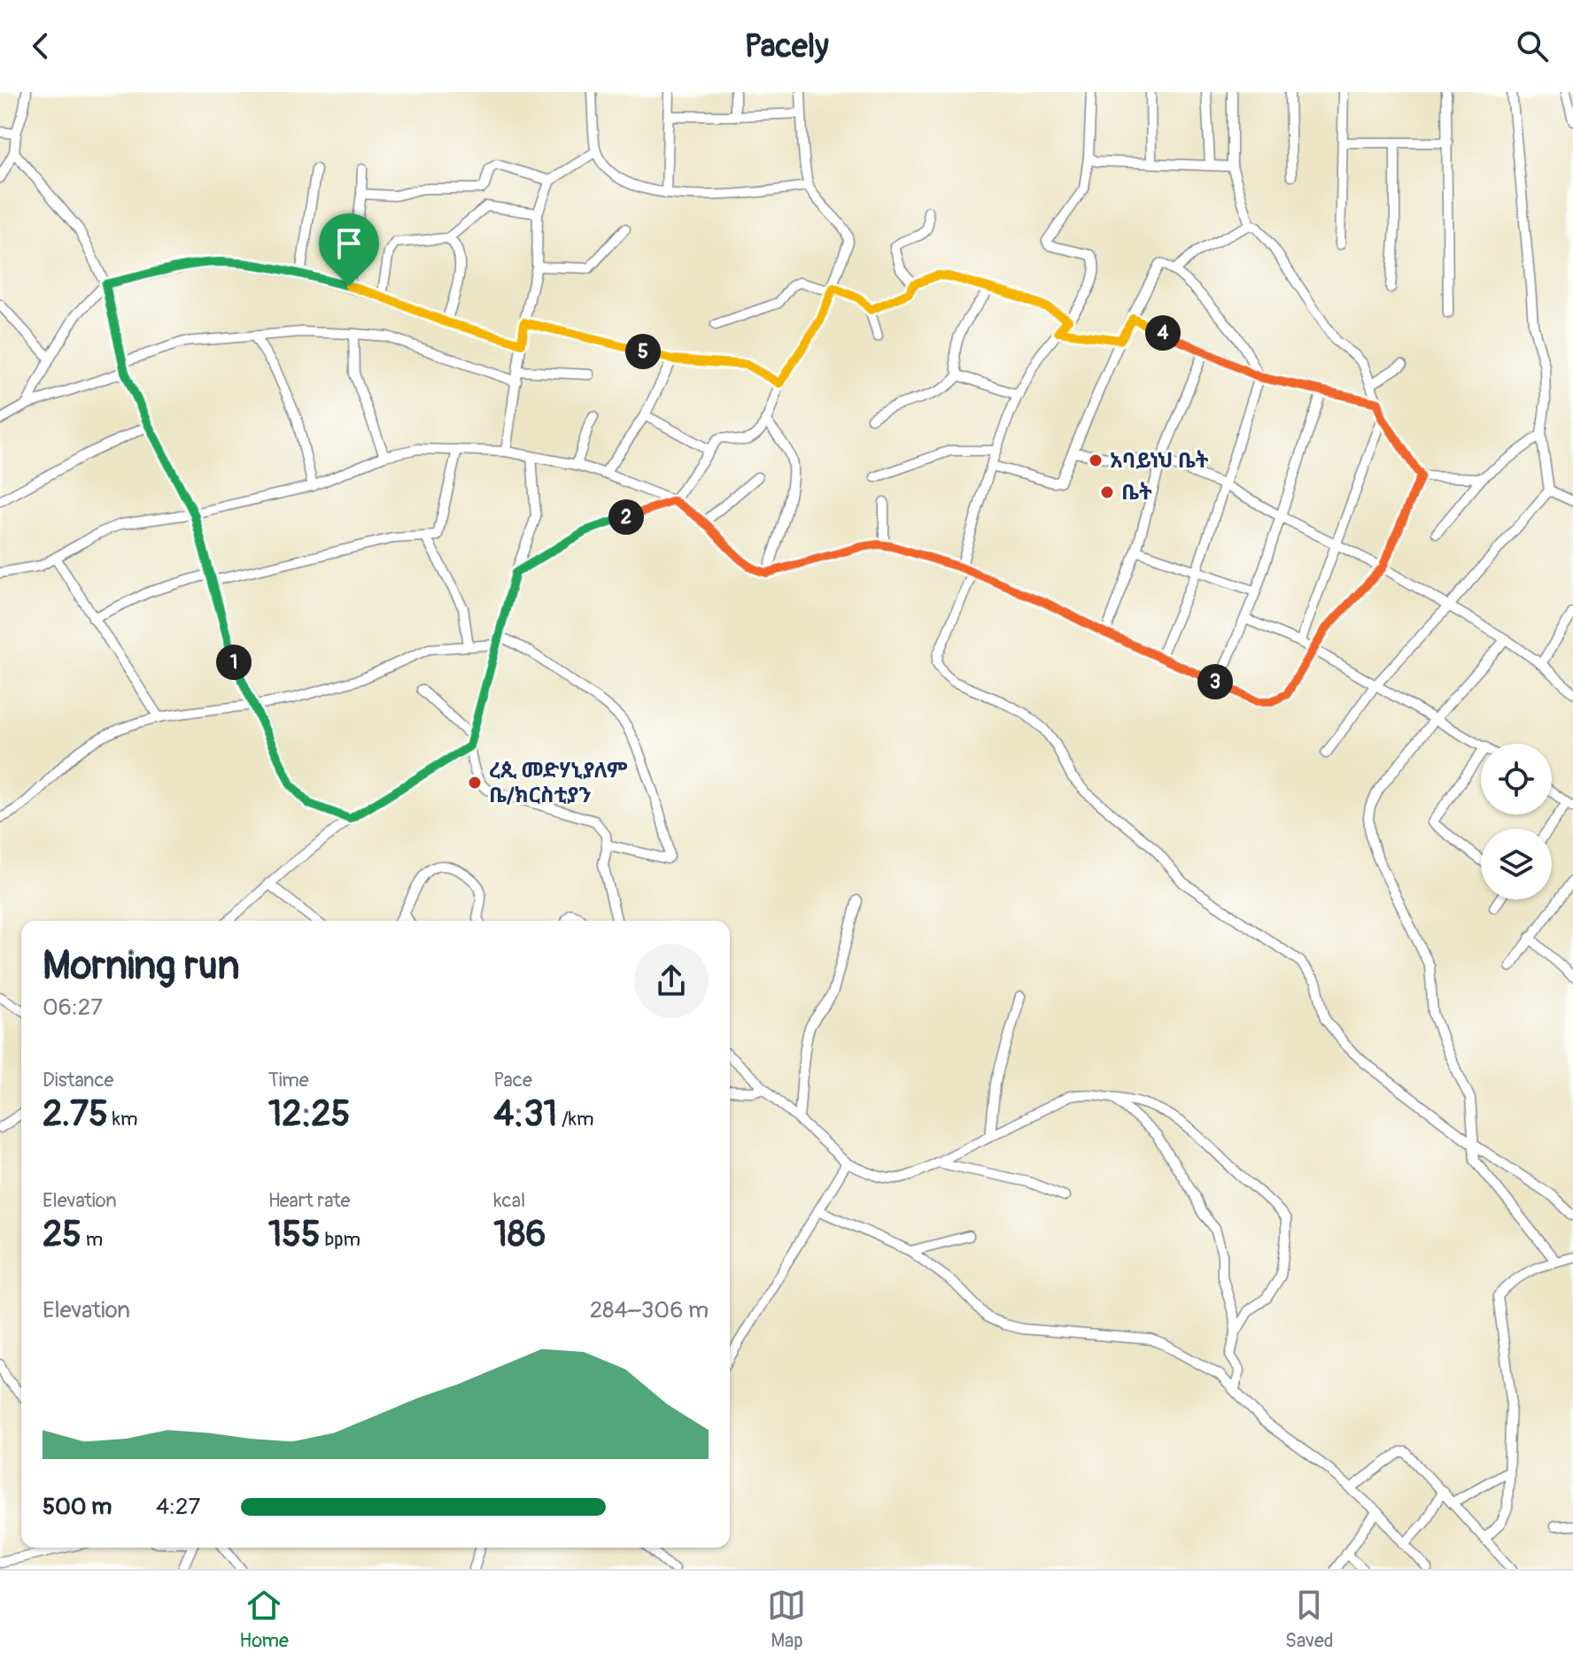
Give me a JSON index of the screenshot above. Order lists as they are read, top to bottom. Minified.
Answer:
{"places":["አባይነህ ቤት","ቤት","ረጲ መድሃኒያለም ቤ/ክርስቲያን"],"page":{"header":"Pacely","pins":["4","5","2","1","3"],"heading":["Morning run","06:27"],"stats":[["Distance","2.75 km"],["Time","12:25"],["Pace","4:31 /km"],["Elevation","25 m"],["Heart rate","155 bpm"],["kcal","186"]],"chart":["Elevation","284–306 m"],"list":[{"name":"500 m","note":"4:27"}],"tabs":["Home","Map","Saved"]}}
